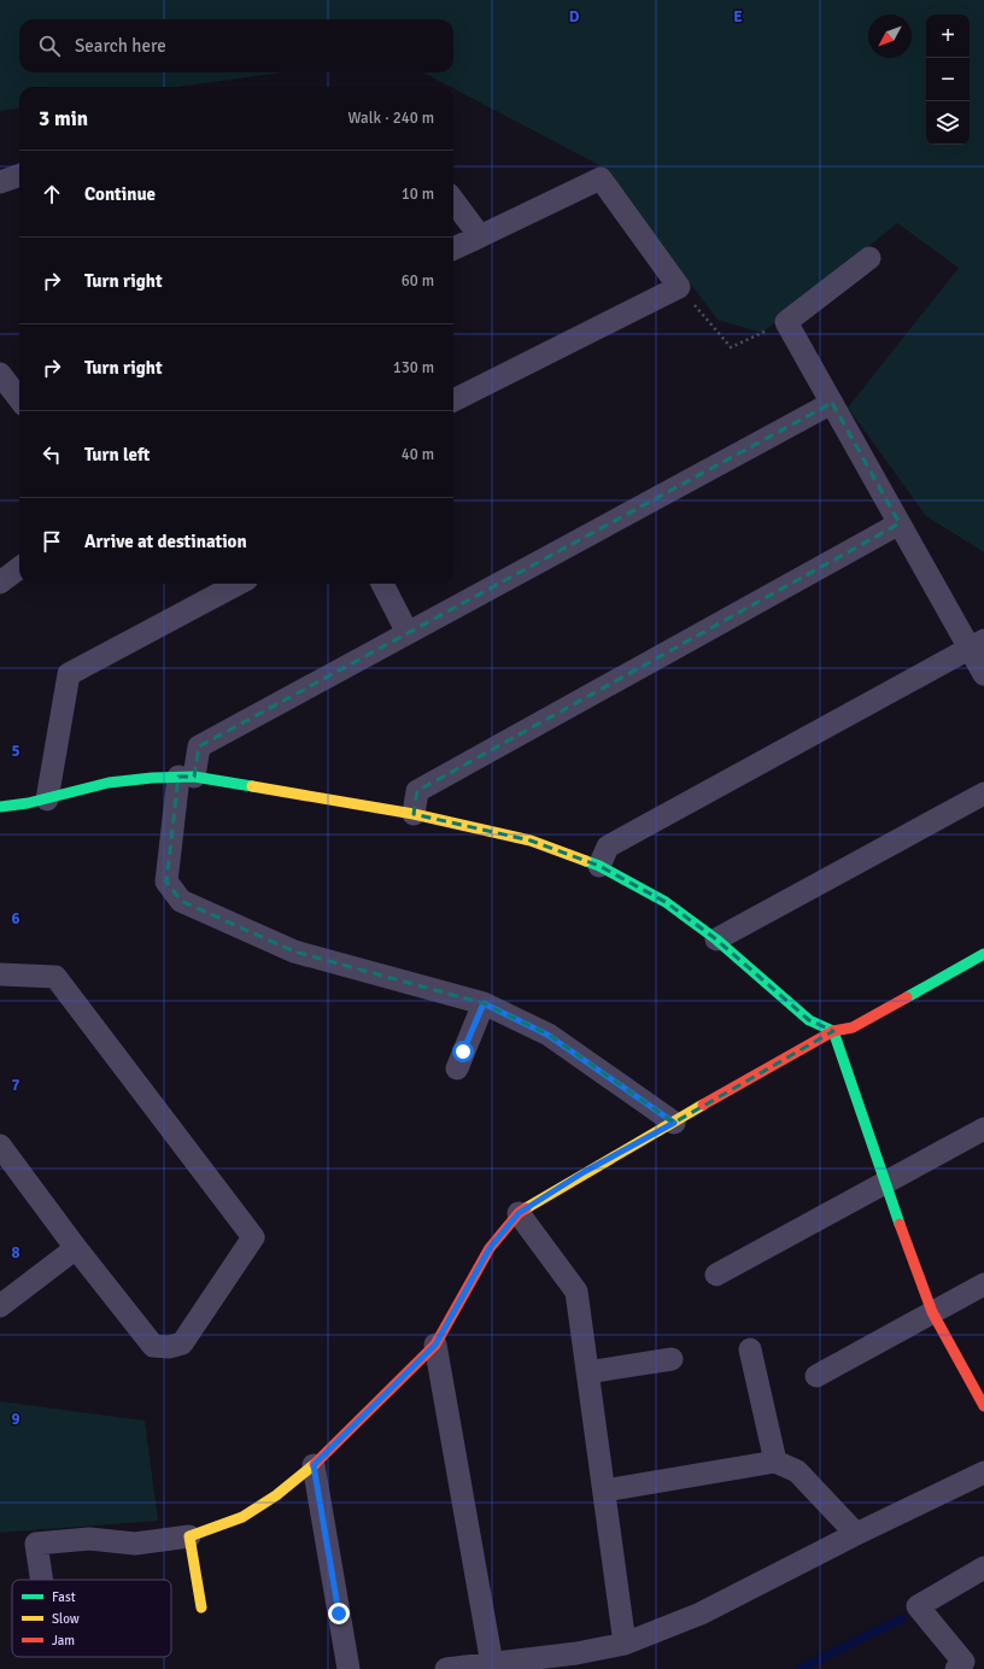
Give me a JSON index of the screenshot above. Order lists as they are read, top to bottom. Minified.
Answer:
{"legend":["Fast","Slow","Jam"],"north":"bottom left","page":{"map_buttons":["+","−"],"search":"Search here","heading":["3 min","Walk · 240 m"],"list":[["Continue","10 m"],["Turn right","60 m"],["Turn right","130 m"],["Turn left","40 m"],"Arrive at destination"]},"grid":{"columns":["D","E"],"rows":["5","6","7","8","9"]}}
